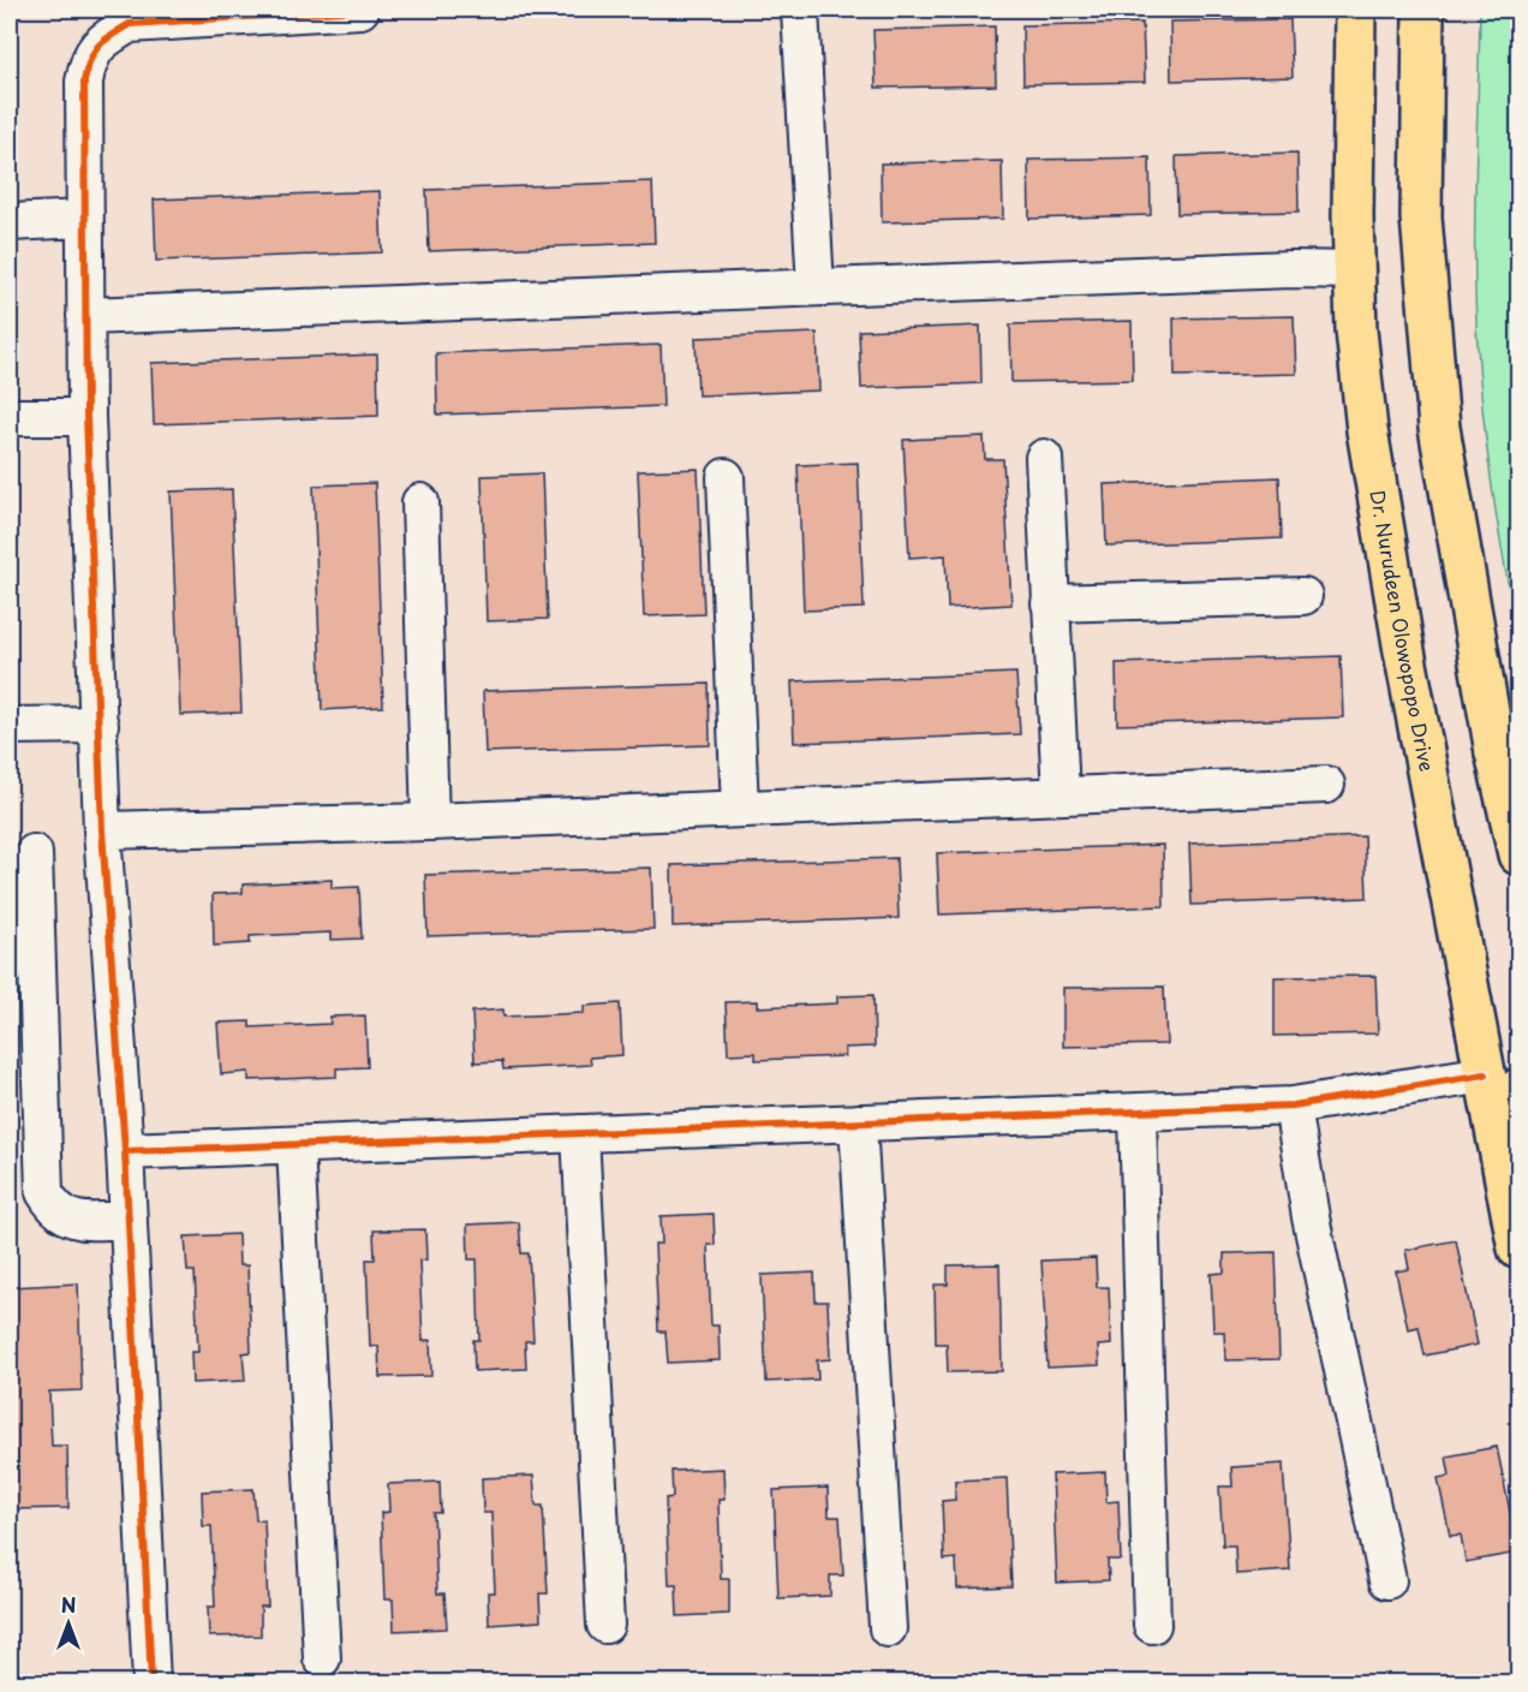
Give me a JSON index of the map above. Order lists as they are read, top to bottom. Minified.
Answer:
{"streets":{"main road":["Dr. Nurudeen Olowopopo Drive"]},"north":"top"}
